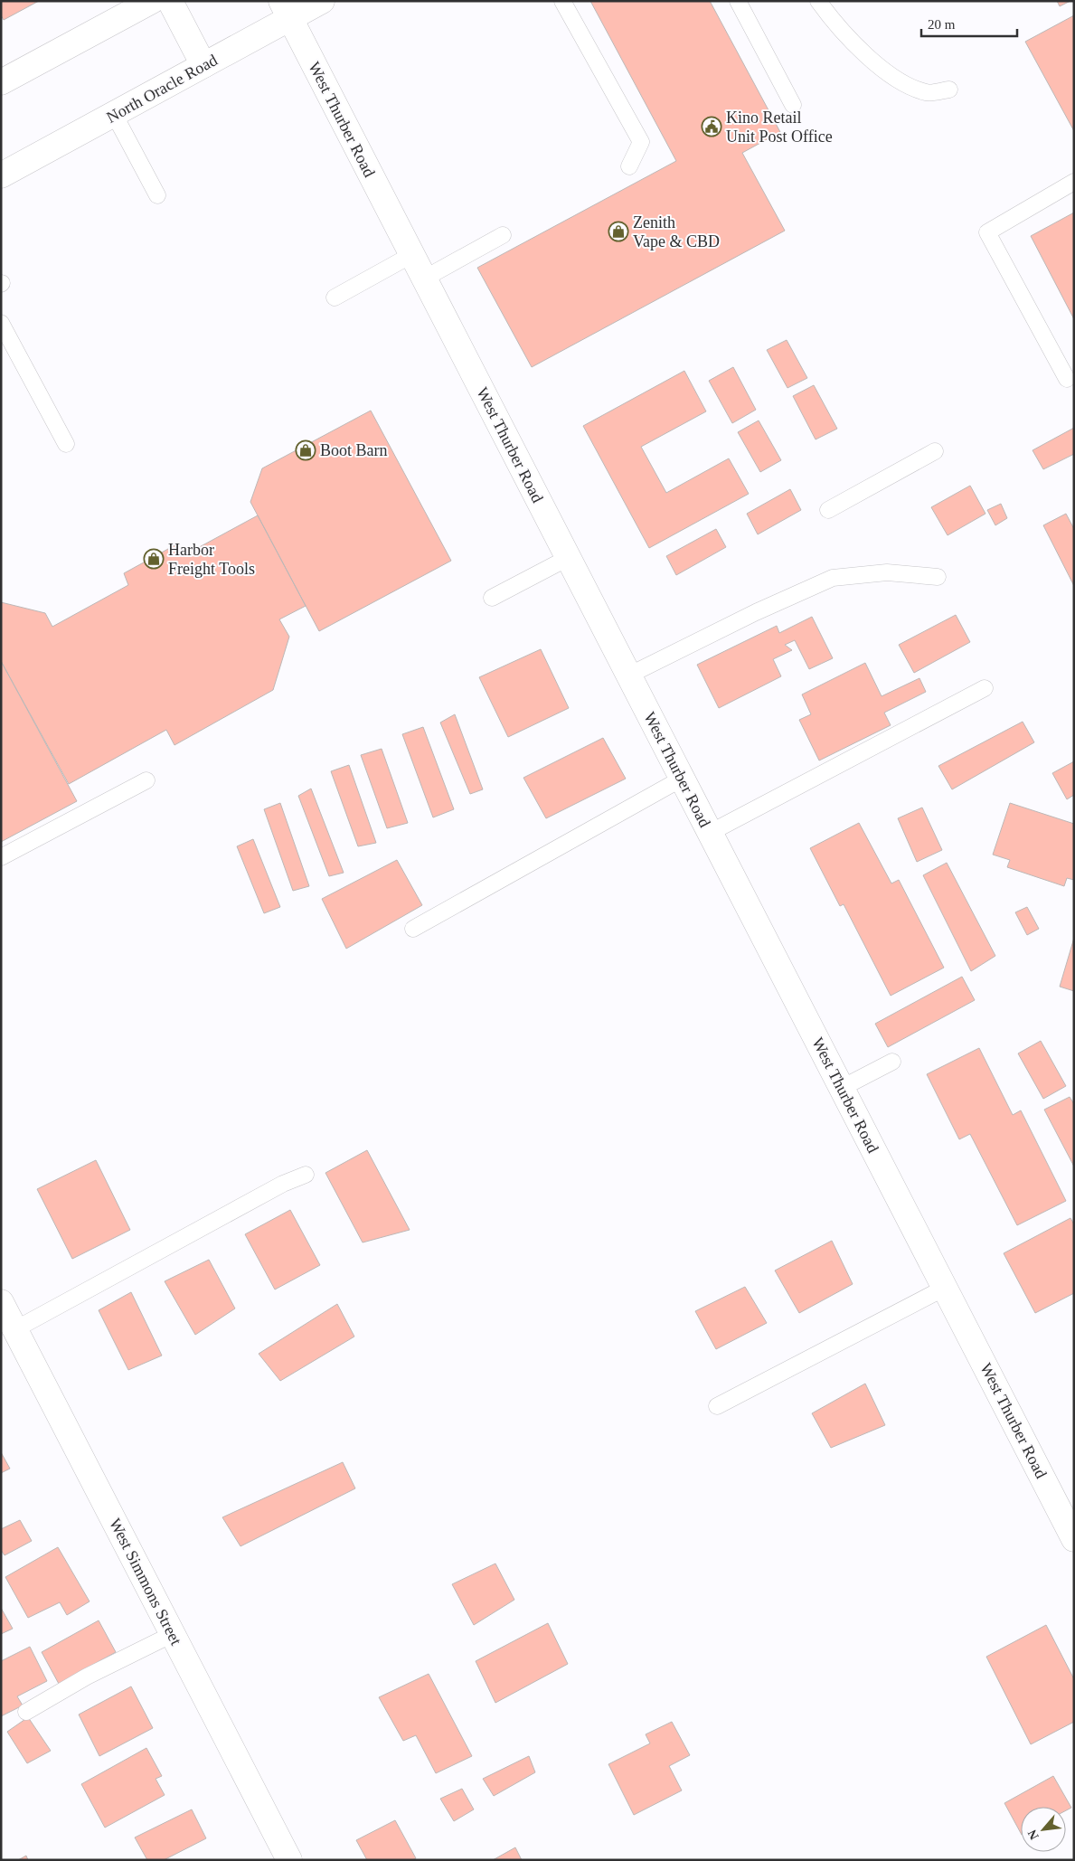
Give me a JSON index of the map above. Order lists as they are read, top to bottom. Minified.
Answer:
{"streets":{"main road":["North Oracle Road","West Thurber Road","West Simmons Street"]},"crossings":[["North Oracle Road","West Thurber Road"]],"places":{"public building":["Kino Retail Unit Post Office"],"shop":["Zenith Vape & CBD","Boot Barn","Harbor Freight Tools"]},"scale_bar":"20 m","north":"bottom left"}
